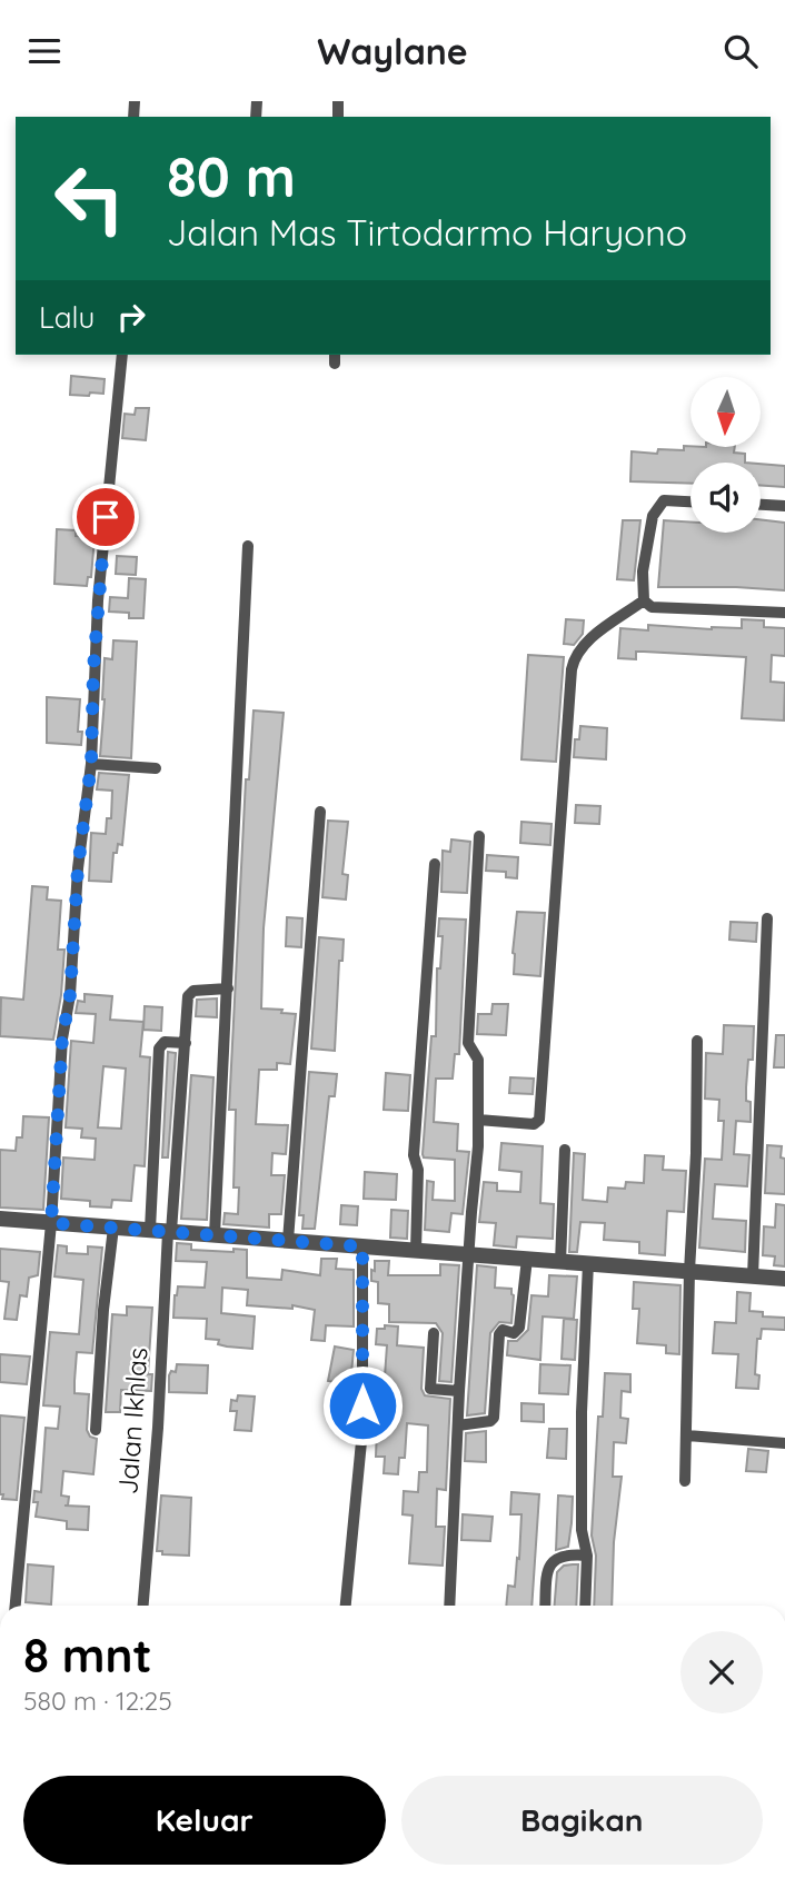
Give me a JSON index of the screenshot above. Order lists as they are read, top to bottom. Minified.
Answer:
{"streets":{"street":["Jalan Ikhlas"]},"north":"bottom","page":{"header":"Waylane","turn":["80 m","Jalan Mas Tirtodarmo Haryono"],"then":"Lalu","heading":["8 mnt","580 m · 12:25"],"buttons":["Keluar","Bagikan"]}}
